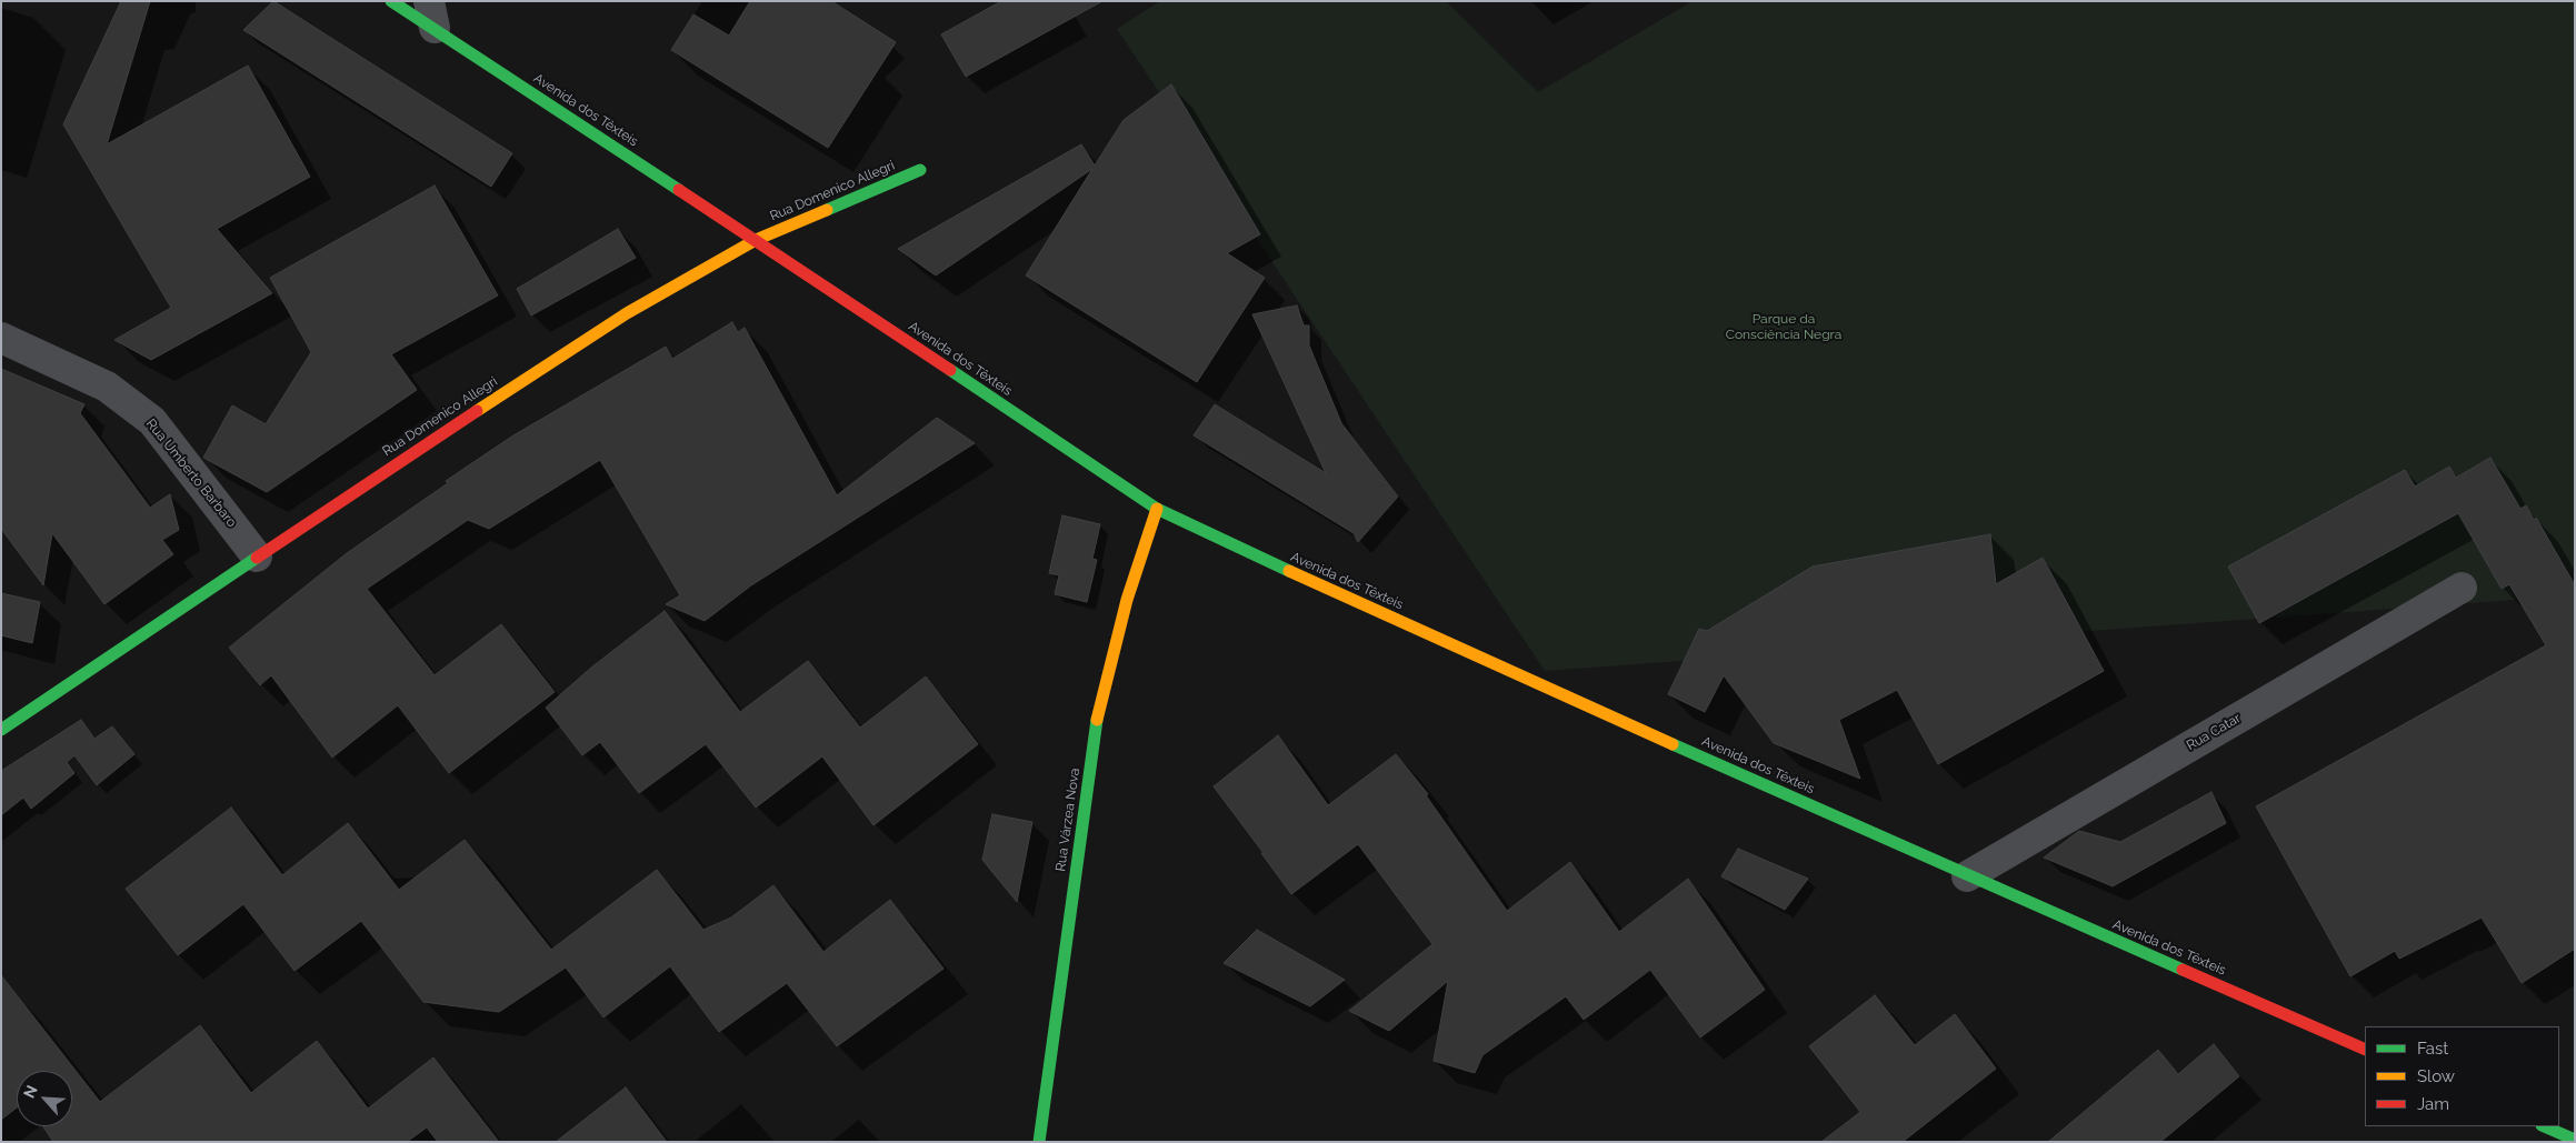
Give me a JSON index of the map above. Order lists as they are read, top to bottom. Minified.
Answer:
{"streets":{"street":["Avenida dos Têxteis","Rua Domenico Allegri","Rua Umberto Barbaro","Rua Catar","Rua Várzea Nova"]},"crossings":[["Avenida dos Têxteis","Rua Domenico Allegri"],["Avenida dos Têxteis","Rua Catar"],["Avenida dos Têxteis","Rua Várzea Nova"],["Rua Domenico Allegri","Rua Umberto Barbaro"]],"parks":["Parque da Consciência Negra"],"legend":["Fast","Slow","Jam"],"north":"top left"}
